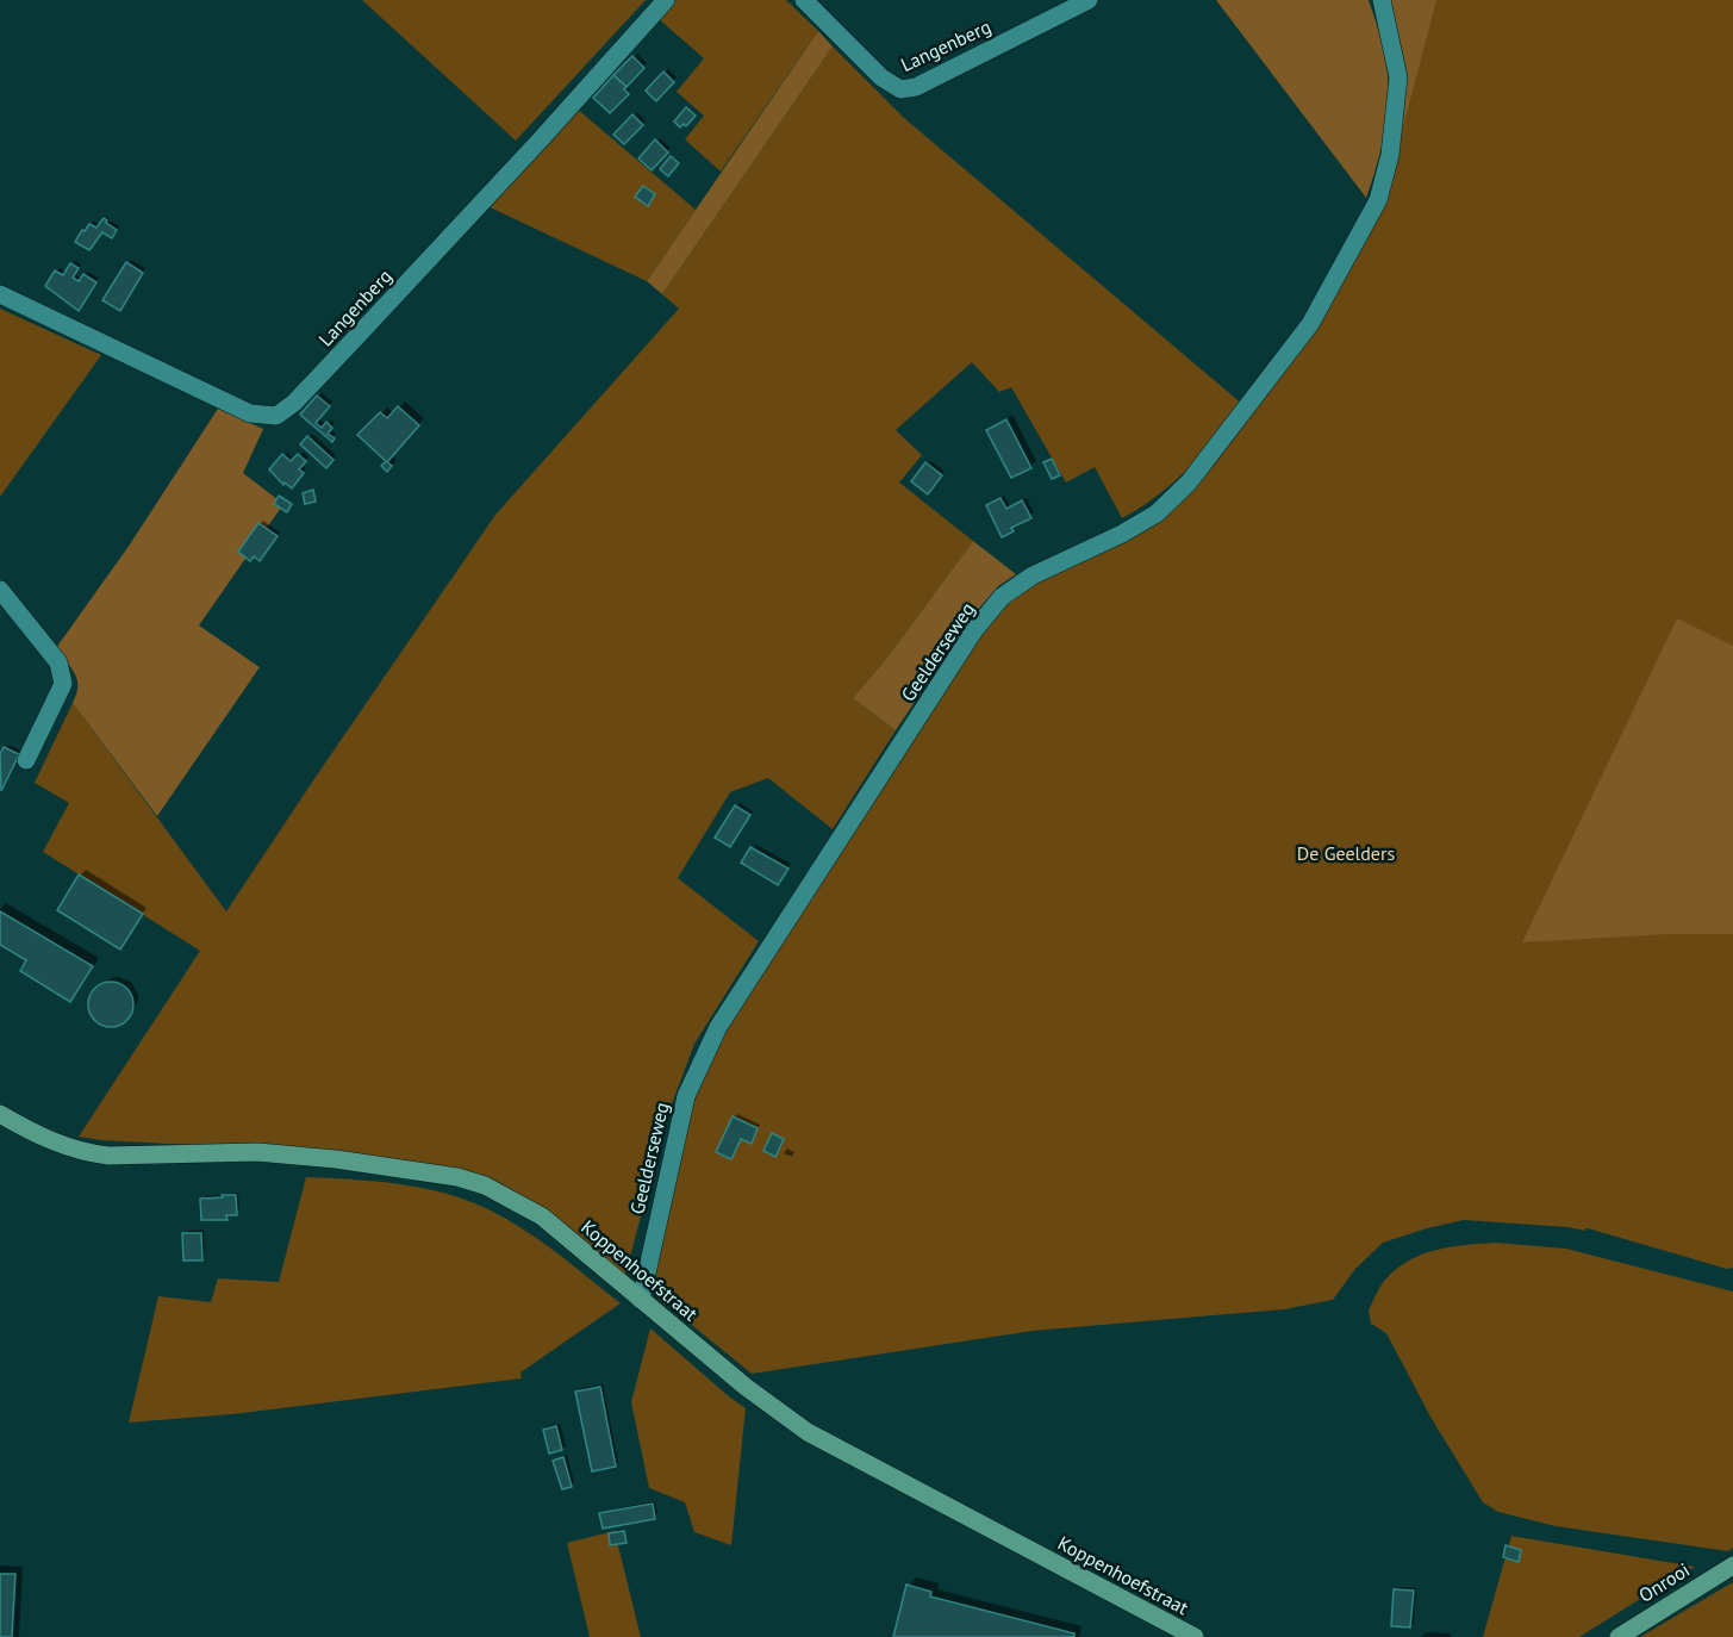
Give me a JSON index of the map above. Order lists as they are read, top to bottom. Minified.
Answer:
{"streets":{"street":["Langenberg","Geelderseweg","Koppenhoefstraat","Onrooi"]},"crossings":[["Geelderseweg","Koppenhoefstraat"]],"parks":["De Geelders"]}
